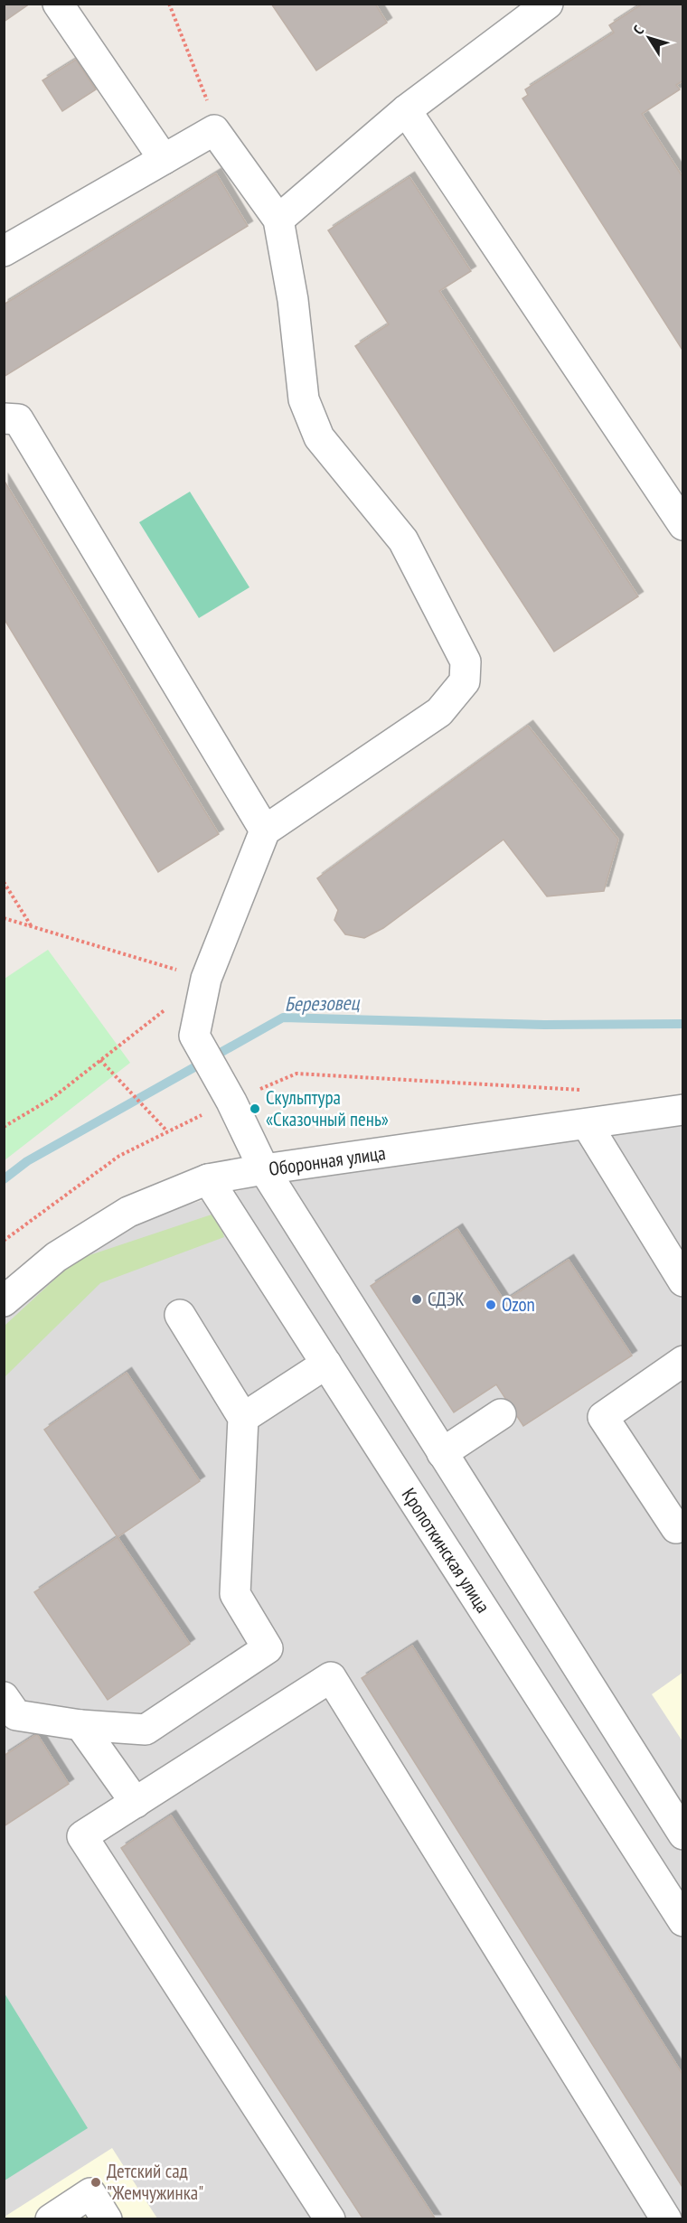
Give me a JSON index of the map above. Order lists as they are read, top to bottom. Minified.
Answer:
{"streets":{"street":["Оборонная улица","Кропоткинская улица"]},"crossings":[["Оборонная улица","Кропоткинская улица"]],"water":["Березовец"],"places":["Скульптура «Сказочный пень»","СДЭК","Ozon","Детский сад \"Жемчужинка\""],"north":"top left"}
